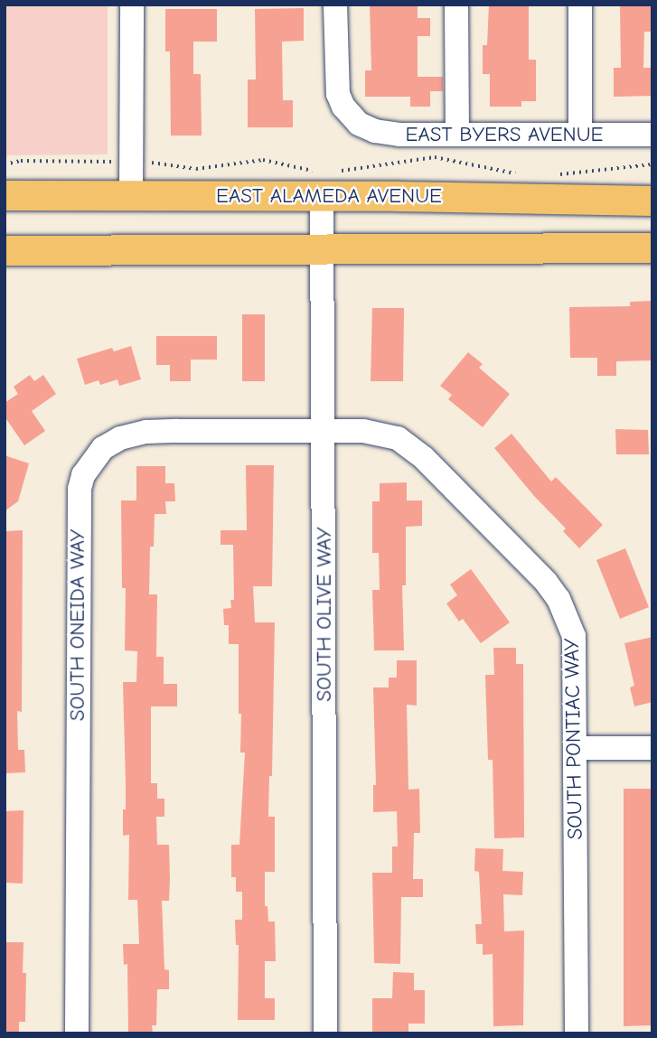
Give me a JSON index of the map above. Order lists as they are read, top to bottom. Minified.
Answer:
{"streets":{"main road":["EAST ALAMEDA AVENUE"],"street":["EAST BYERS AVENUE","SOUTH OLIVE WAY","SOUTH ONEIDA WAY","SOUTH PONTIAC WAY"]},"crossings":[["EAST ALAMEDA AVENUE","SOUTH OLIVE WAY"],["SOUTH OLIVE WAY","SOUTH ONEIDA WAY"],["SOUTH OLIVE WAY","SOUTH PONTIAC WAY"],["SOUTH ONEIDA WAY","SOUTH PONTIAC WAY"]]}
